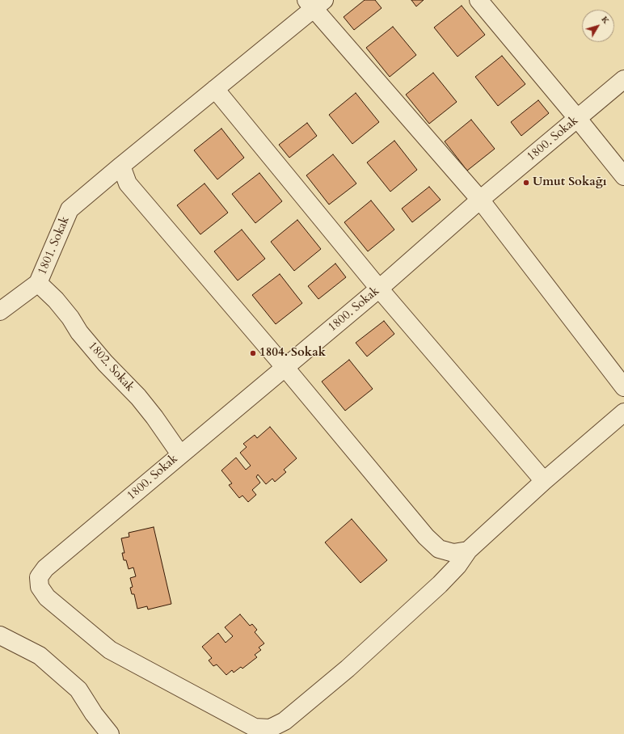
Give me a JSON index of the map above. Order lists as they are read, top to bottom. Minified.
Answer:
{"streets":{"street":["1800. Sokak","1801. Sokak","1802. Sokak"]},"crossings":[["1800. Sokak","1802. Sokak"],["1801. Sokak","1802. Sokak"]],"places":["Umut Sokağı","1804. Sokak"],"north":"top right"}
